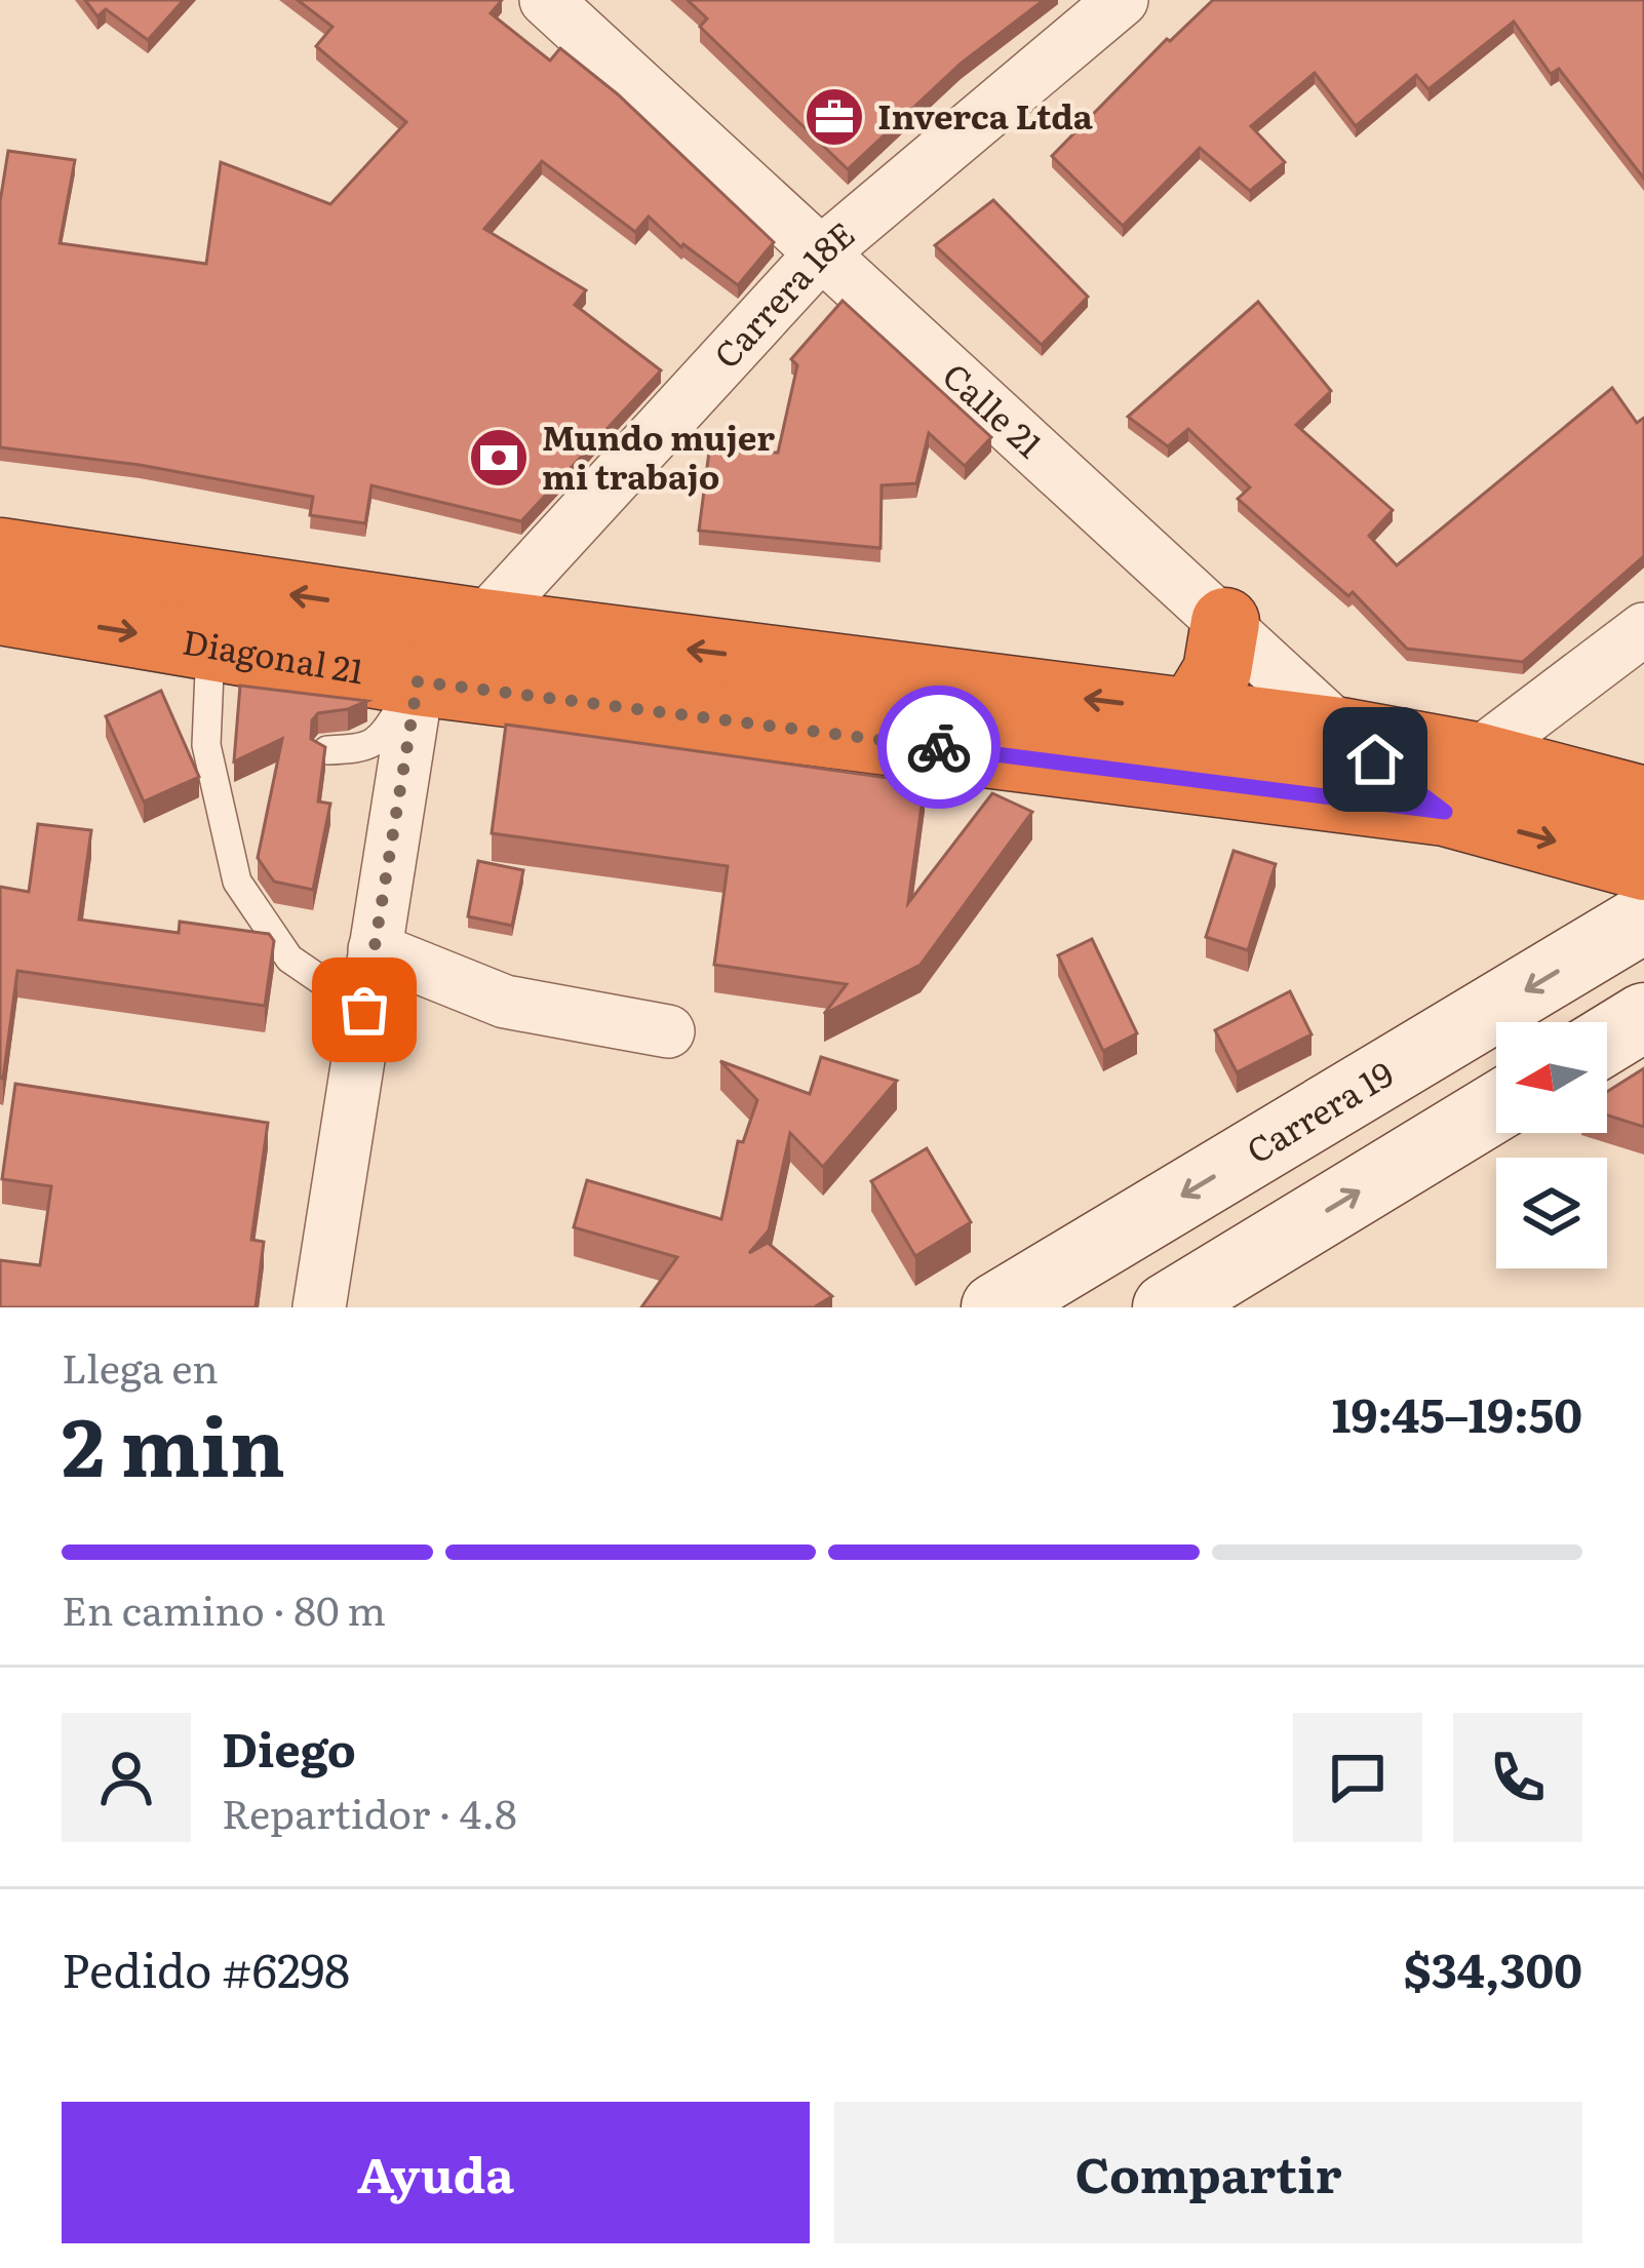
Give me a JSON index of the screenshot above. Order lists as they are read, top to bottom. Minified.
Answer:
{"streets":{"highway":["Diagonal 21"],"street":["Carrera 18E","Calle 21","Carrera 19"]},"crossings":[["Carrera 18E","Calle 21"],["Carrera 18E","Diagonal 21"],["Calle 21","Diagonal 21"]],"places":{"office":["Inverca Ltda"],"bank":["Mundo mujer mi trabajo"]},"north":"left","page":{"heading":["2 min","Llega en","19:45–19:50"],"panel":["Diego","Repartidor · 4.8","Pedido #6298","$34,300"],"bar":"En camino · 80 m","buttons":["Ayuda","Compartir"]}}
